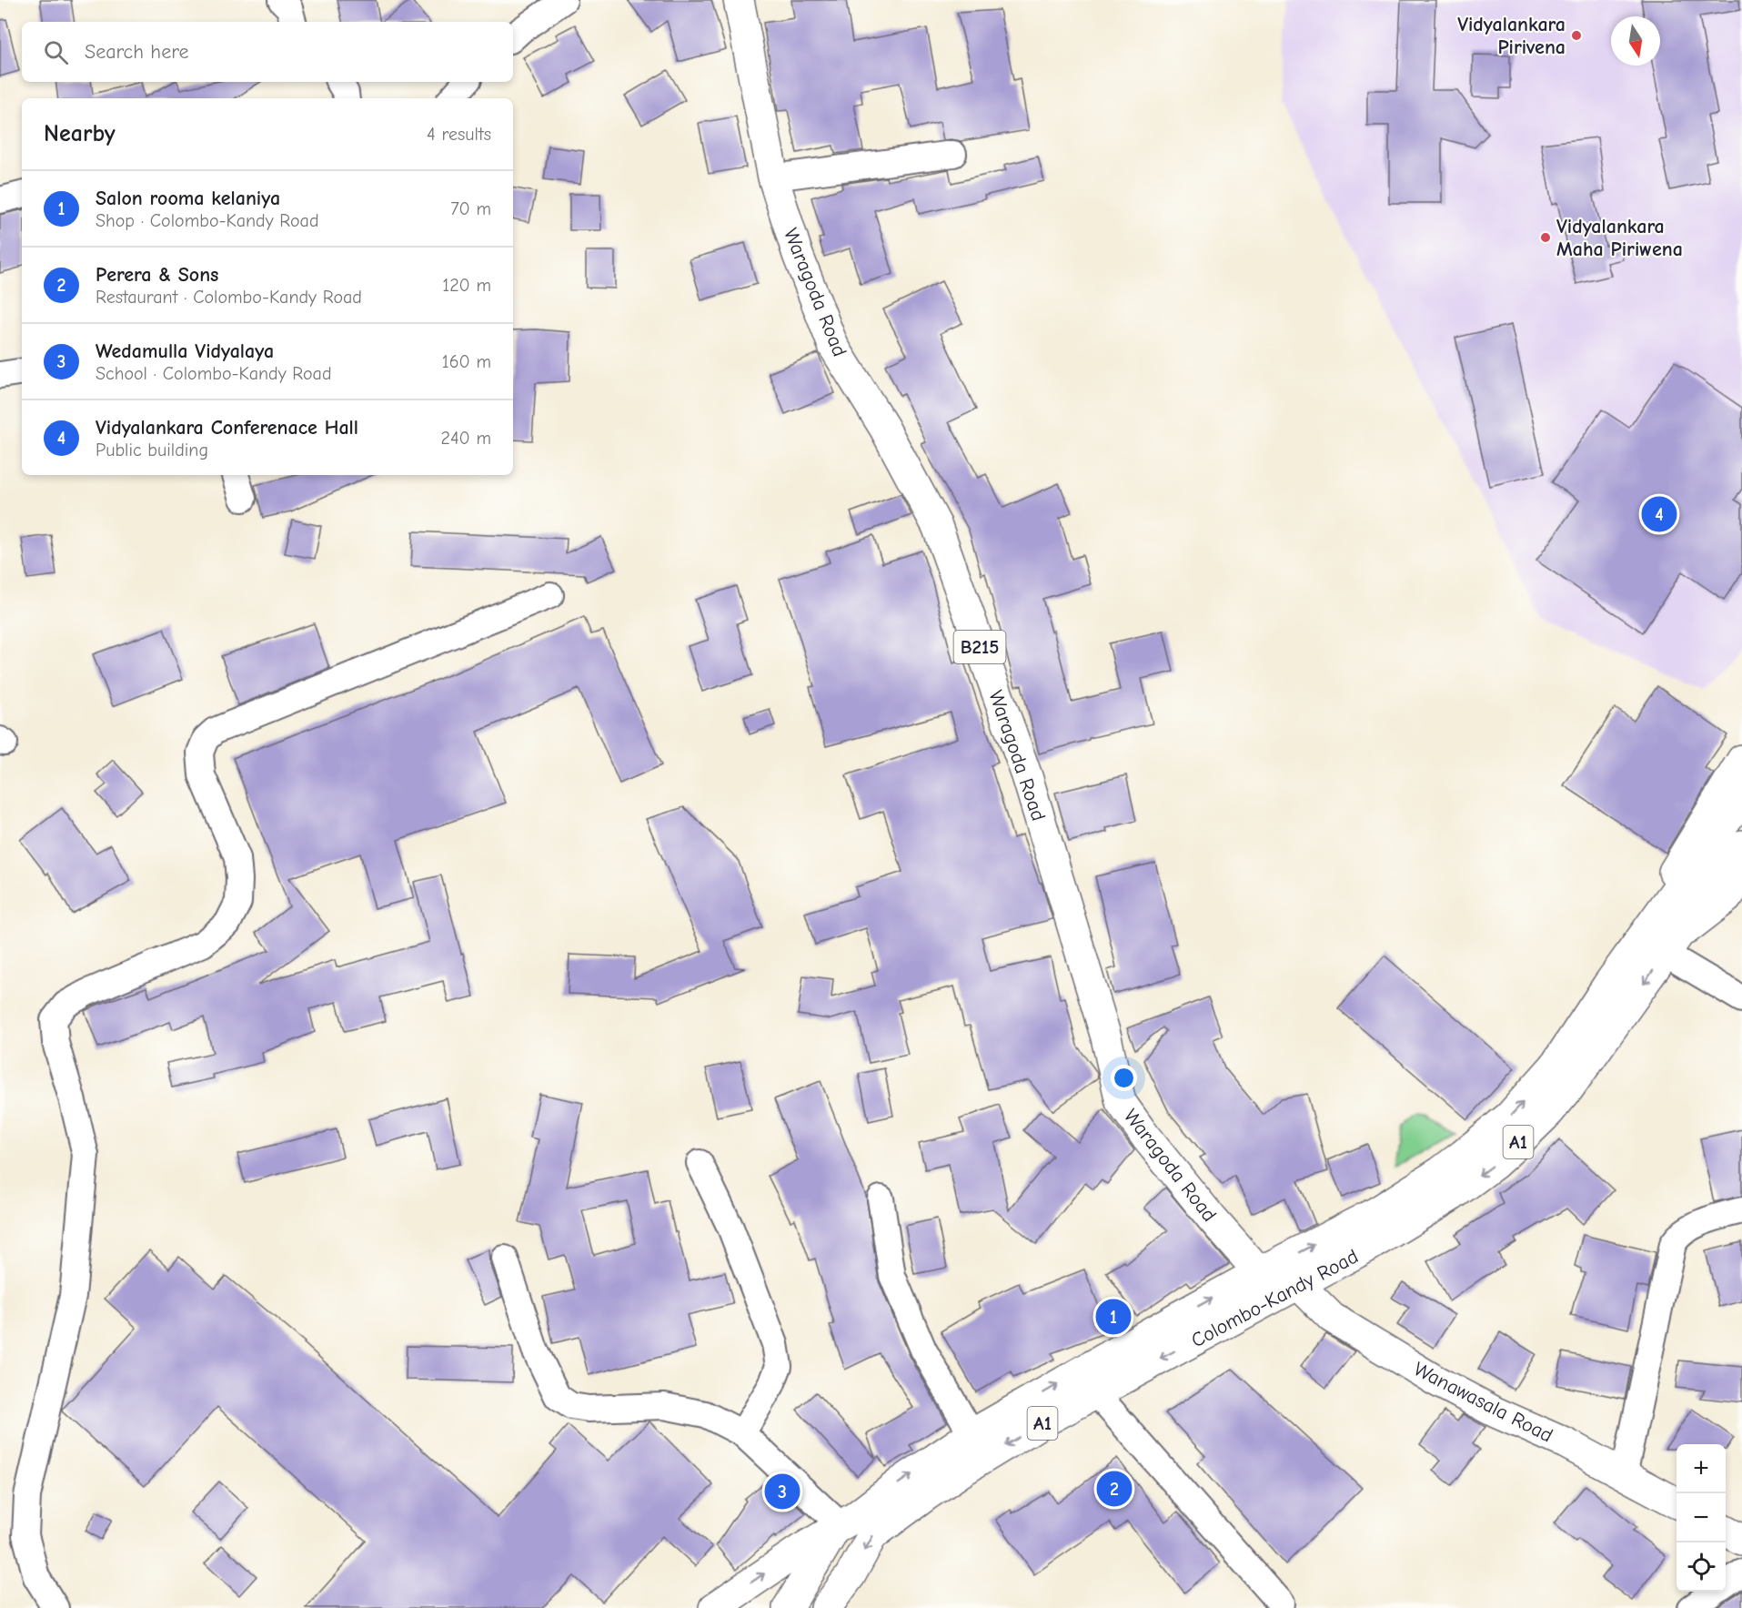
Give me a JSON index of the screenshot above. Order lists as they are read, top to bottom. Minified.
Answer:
{"streets":{"main road":["Waragoda Road","B215","A1","Colombo-Kandy Road","Wanawasala Road"]},"crossings":[["Waragoda Road","Colombo-Kandy Road"],["A1","Colombo-Kandy Road"],["Colombo-Kandy Road","Wanawasala Road"]],"places":["Vidyalankara Pirivena","Vidyalankara Maha Piriwena"],"north":"bottom","page":{"search":"Search here","heading":["Nearby","4 results"],"list":[{"mark":"1","name":"Salon rooma kelaniya","note":"Shop · Colombo-Kandy Road","value":"70 m"},{"mark":"2","name":"Perera & Sons","note":"Restaurant · Colombo-Kandy Road","value":"120 m"},{"mark":"3","name":"Wedamulla Vidyalaya","note":"School · Colombo-Kandy Road","value":"160 m"},{"mark":"4","name":"Vidyalankara Conferenace Hall","note":"Public building","value":"240 m"}],"pins":["4","1","2","3"],"map_buttons":["+","−"]}}
